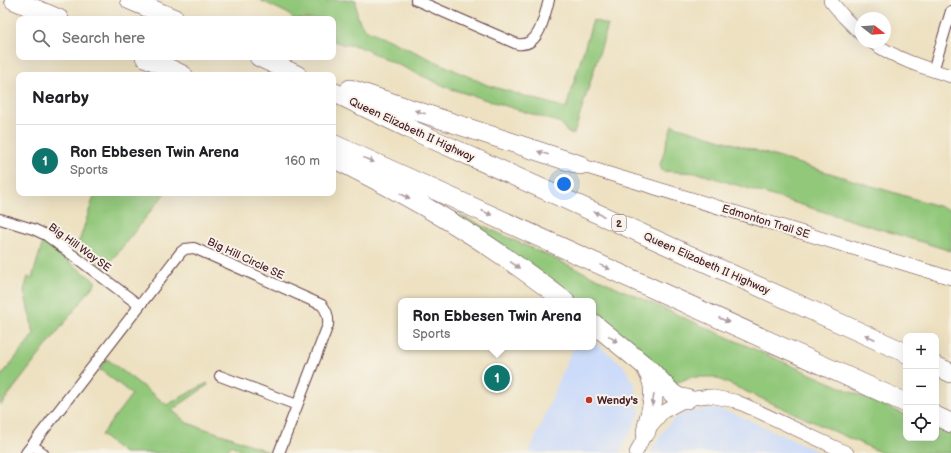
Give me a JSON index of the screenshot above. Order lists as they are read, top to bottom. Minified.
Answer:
{"streets":{"highway":["Queen Elizabeth II Highway","2"],"street":["Edmonton Trail SE","Big Hill Way SE","Big Hill Circle SE"]},"crossings":[["Big Hill Way SE","Big Hill Circle SE"]],"places":["Wendy's"],"north":"right","page":{"search":"Search here","heading":"Nearby","list":[{"mark":"1","name":"Ron Ebbesen Twin Arena","note":"Sports","value":"160 m"}],"popup":["Ron Ebbesen Twin Arena","Sports"],"map_buttons":["+","−"],"pins":"1"}}
